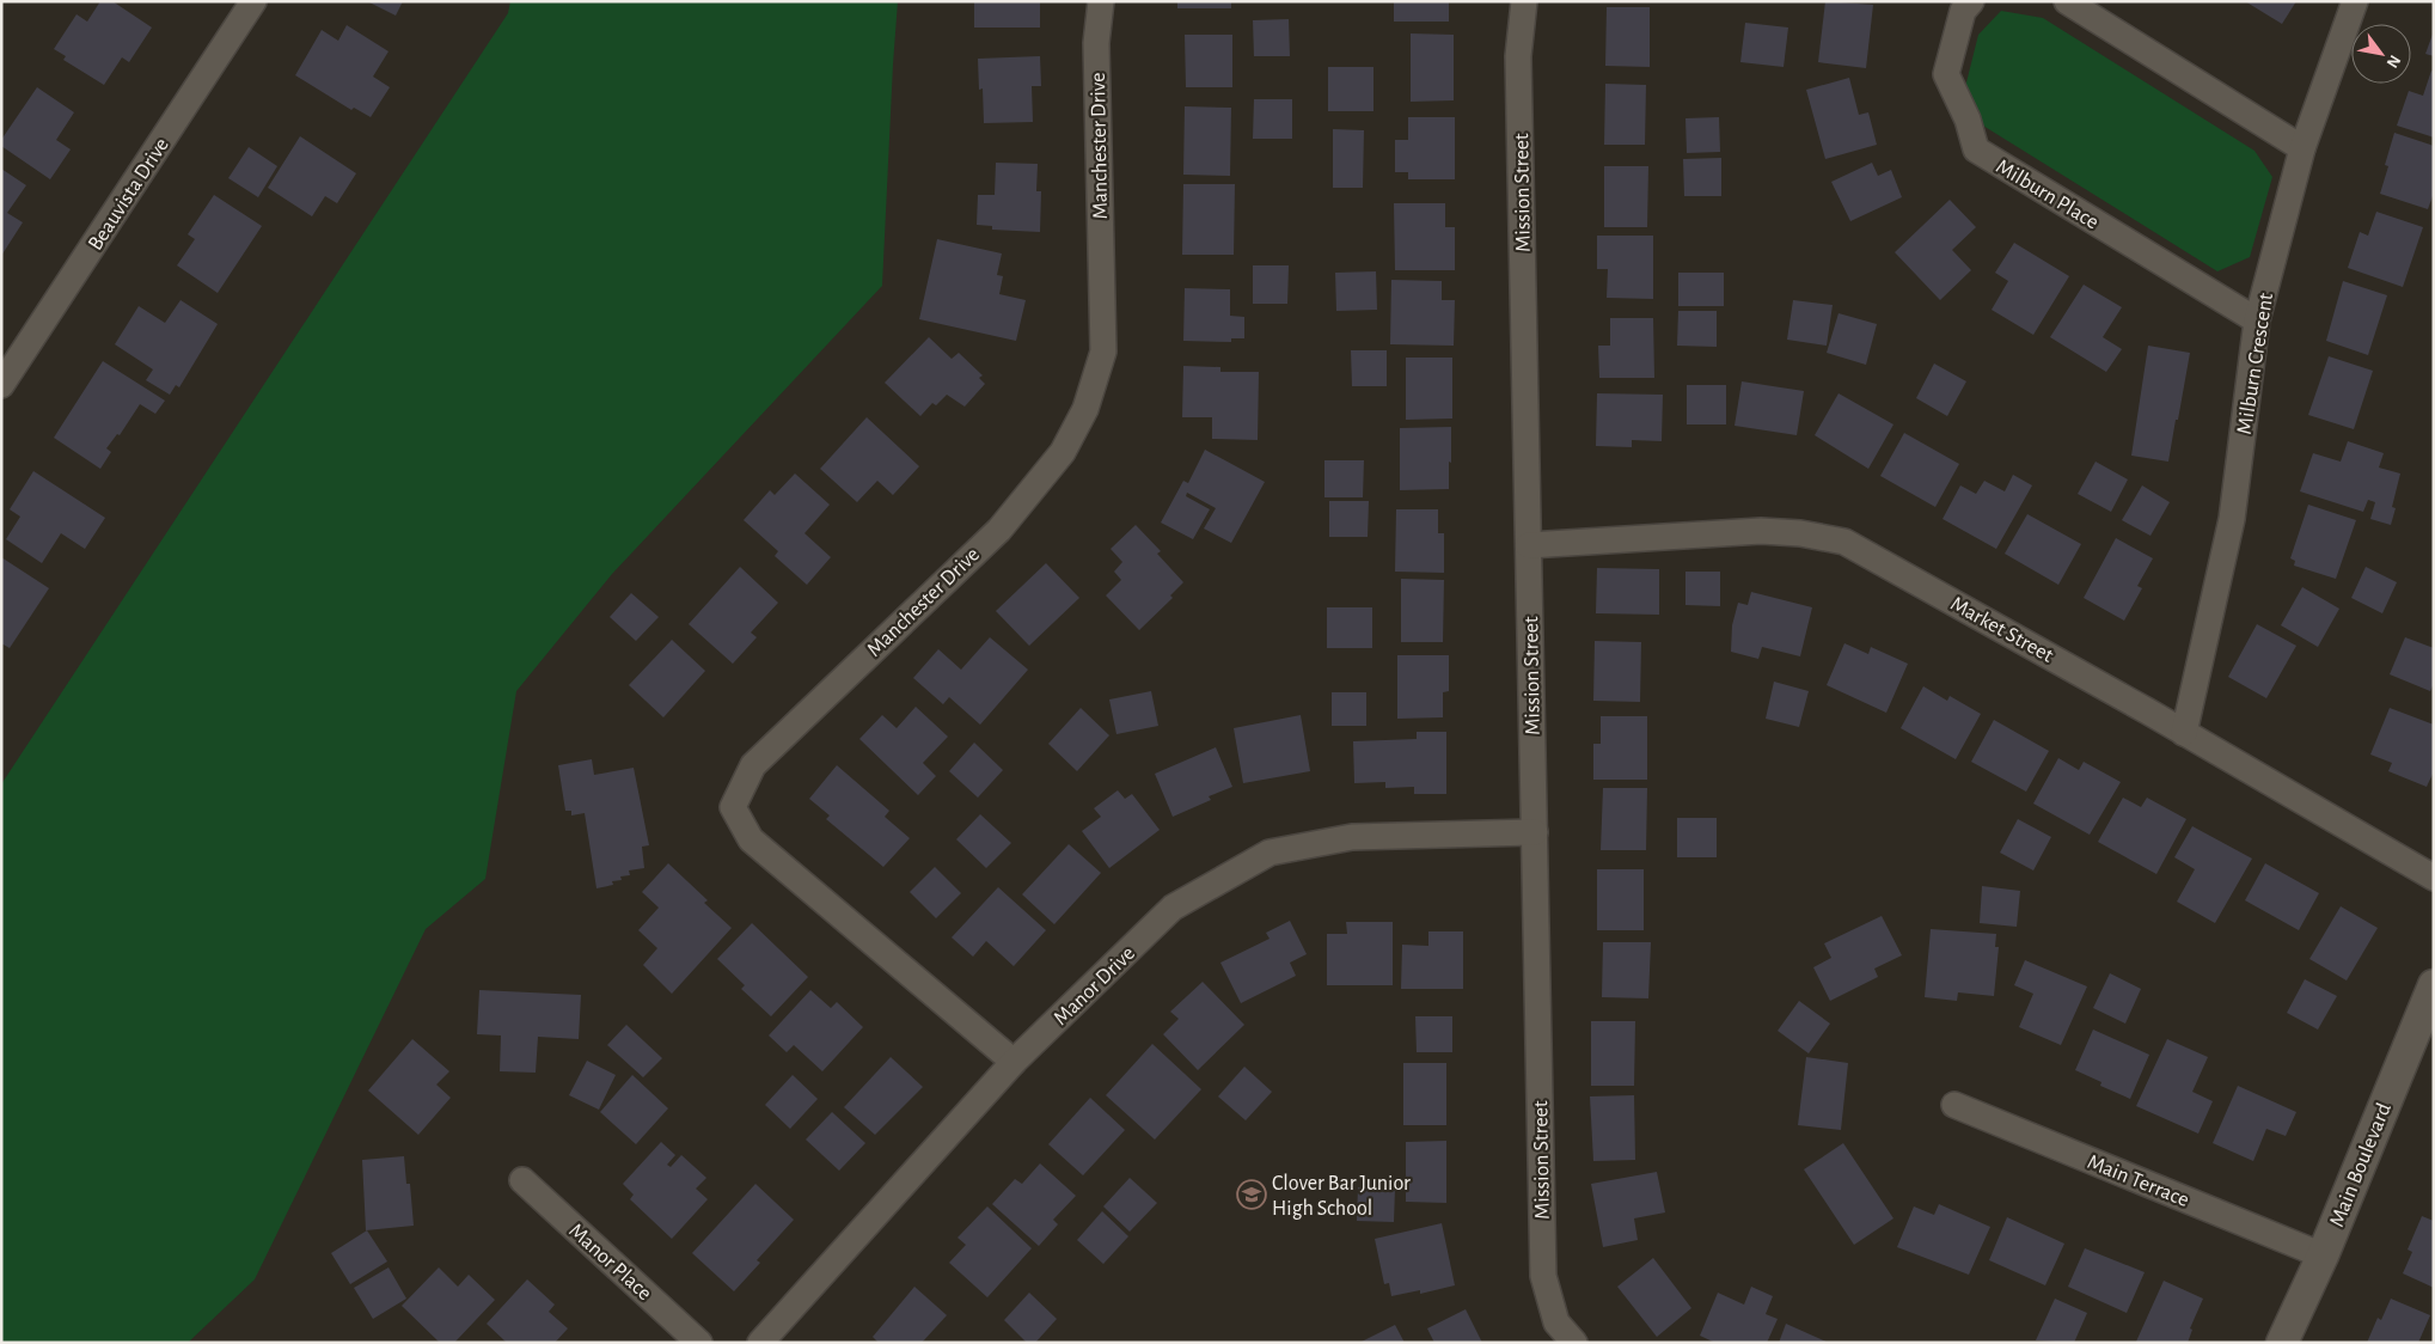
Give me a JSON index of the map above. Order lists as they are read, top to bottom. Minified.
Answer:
{"streets":{"street":["Manchester Drive","Mission Street","Beauvista Drive","Milburn Place","Milburn Crescent","Market Street","Manor Drive","Main Boulevard","Main Terrace","Manor Place"]},"crossings":[["Manchester Drive","Manor Drive"],["Mission Street","Market Street"],["Mission Street","Manor Drive"],["Milburn Place","Milburn Crescent"],["Milburn Crescent","Market Street"],["Main Boulevard","Main Terrace"]],"places":{"school or university":["Clover Bar Junior High School"]},"north":"bottom right"}
